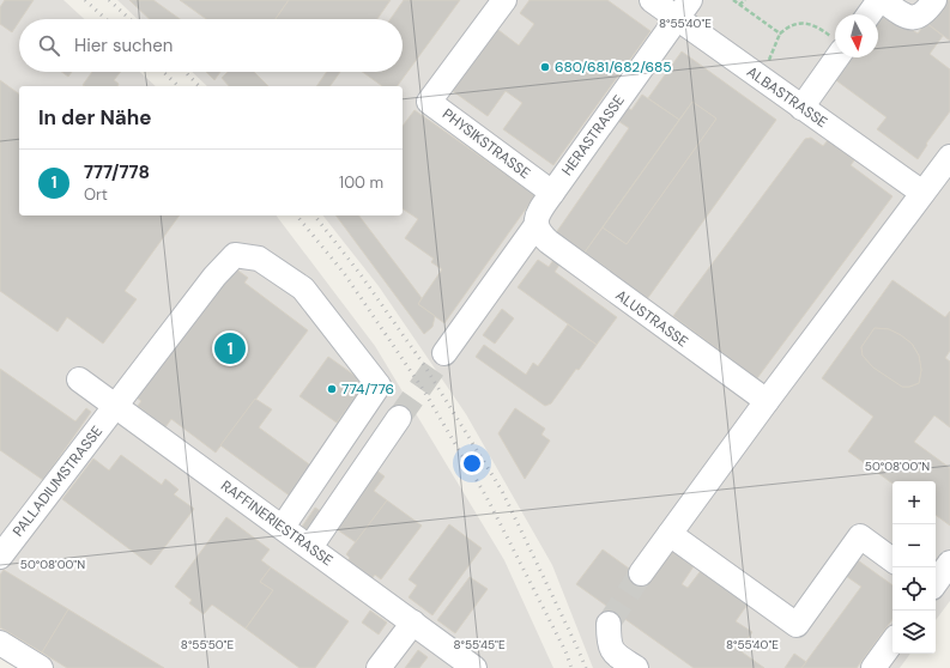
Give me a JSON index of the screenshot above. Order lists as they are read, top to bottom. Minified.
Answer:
{"streets":{"lane":["ALBASTRASSE","HERASTRASSE","PHYSIKSTRASSE","ALUSTRASSE","PALLADIUMSTRASSE","RAFFINERIESTRASSE"]},"crossings":[["ALBASTRASSE","HERASTRASSE"],["HERASTRASSE","PHYSIKSTRASSE"],["HERASTRASSE","ALUSTRASSE"],["PALLADIUMSTRASSE","RAFFINERIESTRASSE"]],"places":["680/681/682/685","774/776"],"north":"bottom","page":{"search":"Hier suchen","heading":"In der Nähe","list":[{"mark":"1","name":"777/778","note":"Ort","value":"100 m"}],"pins":"1","map_buttons":["+","−"]},"coordinates":["8°55'40\"E","50°08'00\"N","8°55'50\"E","8°55'45\"E"]}
